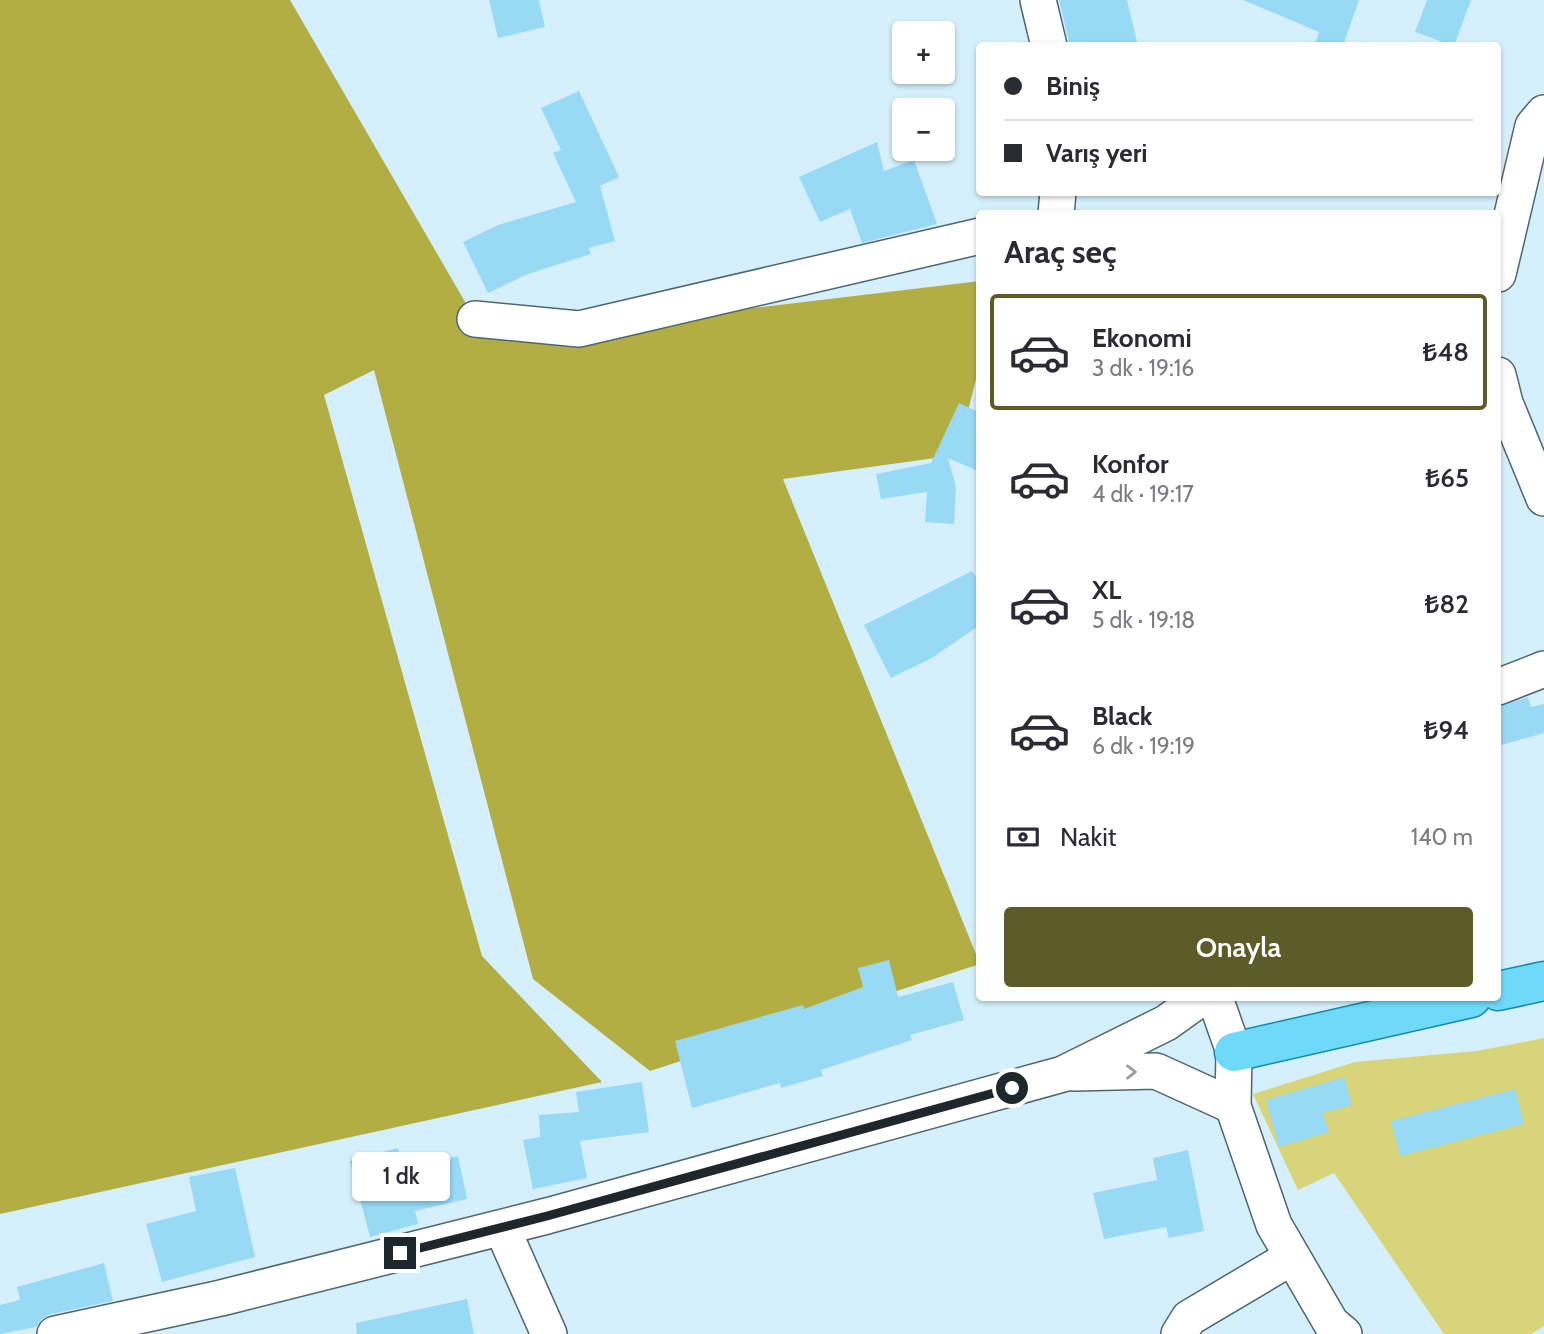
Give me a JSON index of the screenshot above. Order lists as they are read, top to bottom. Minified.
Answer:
{"page":{"map_buttons":["+","−"],"banner":["Biniş","Varış yeri"],"heading":"Araç seç","list":[{"name":"Ekonomi","note":"3 dk · 19:16","value":"₺48"},{"name":"Konfor","note":"4 dk · 19:17","value":"₺65"},{"name":"XL","note":"5 dk · 19:18","value":"₺82"},{"name":"Black","note":"6 dk · 19:19","value":"₺94"}],"pay":["Nakit","140 m"],"buttons":"Onayla","bubble":"1 dk"}}
